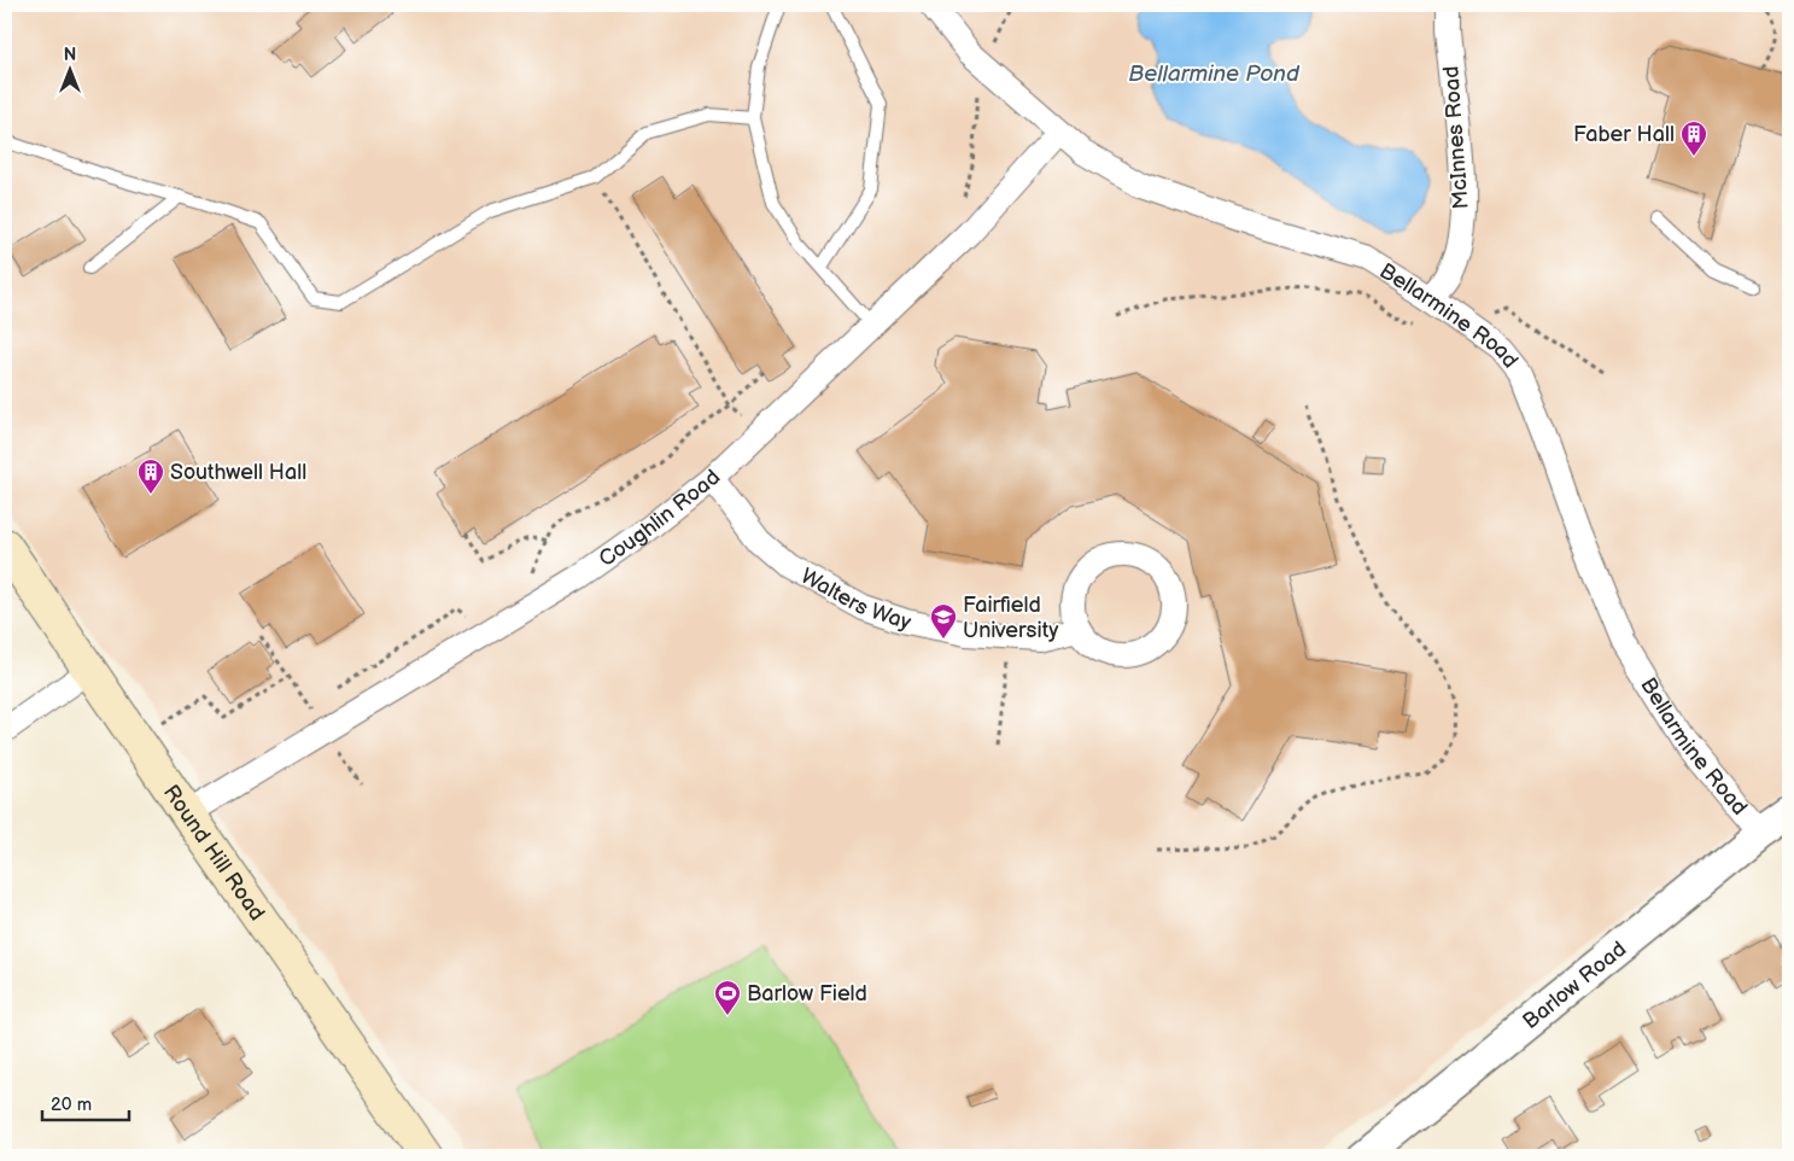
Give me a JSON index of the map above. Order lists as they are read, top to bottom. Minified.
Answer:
{"streets":{"main road":["Round Hill Road"],"street":["McInnes Road","Bellarmine Road","Coughlin Road","Walters Way","Barlow Road"]},"crossings":[["McInnes Road","Bellarmine Road"],["Bellarmine Road","Coughlin Road"],["Bellarmine Road","Barlow Road"],["Coughlin Road","Walters Way"],["Coughlin Road","Round Hill Road"]],"water":["Bellarmine Pond"],"places":{"building":["Faber Hall","Southwell Hall"],"school or university":["Fairfield University"],"sports":["Barlow Field"]},"scale_bar":"20 m","north":"top"}
